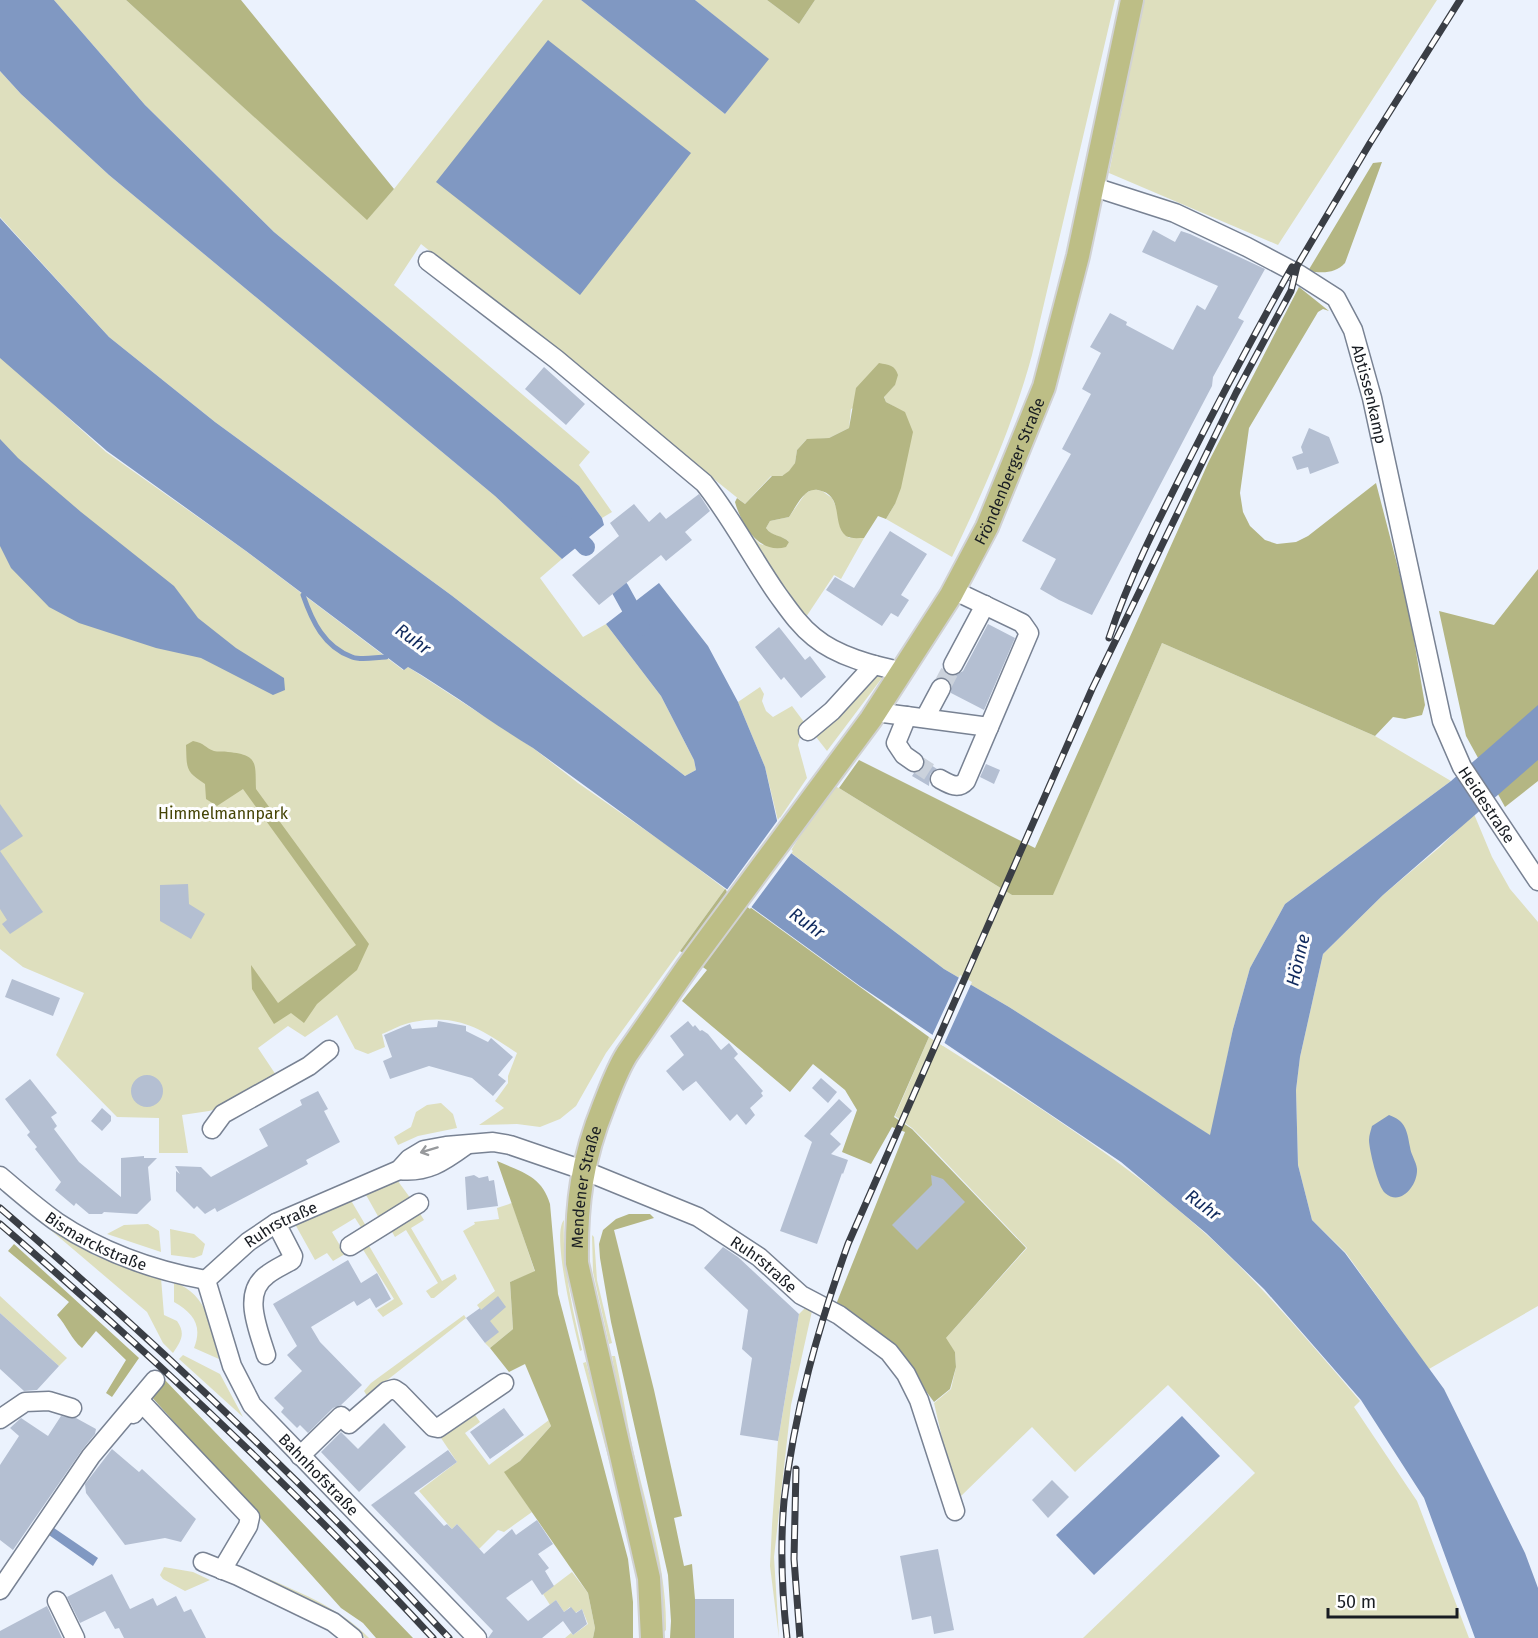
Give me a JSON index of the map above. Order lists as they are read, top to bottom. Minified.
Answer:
{"streets":{"main road":["Fröndenberger Straße","Mendener Straße"],"street":["Abtissenkamp","Heidestraße","Ruhrstraße","Bismarckstraße","Bahnhofstraße"]},"crossings":[["Abtissenkamp","Fröndenberger Straße"],["Abtissenkamp","Heidestraße"],["Fröndenberger Straße","Mendener Straße"],["Mendener Straße","Ruhrstraße"],["Ruhrstraße","Bismarckstraße"],["Ruhrstraße","Bahnhofstraße"],["Bismarckstraße","Bahnhofstraße"]],"water":["Ruhr","Hönne"],"parks":["Himmelmannpark"],"scale_bar":"50 m"}
